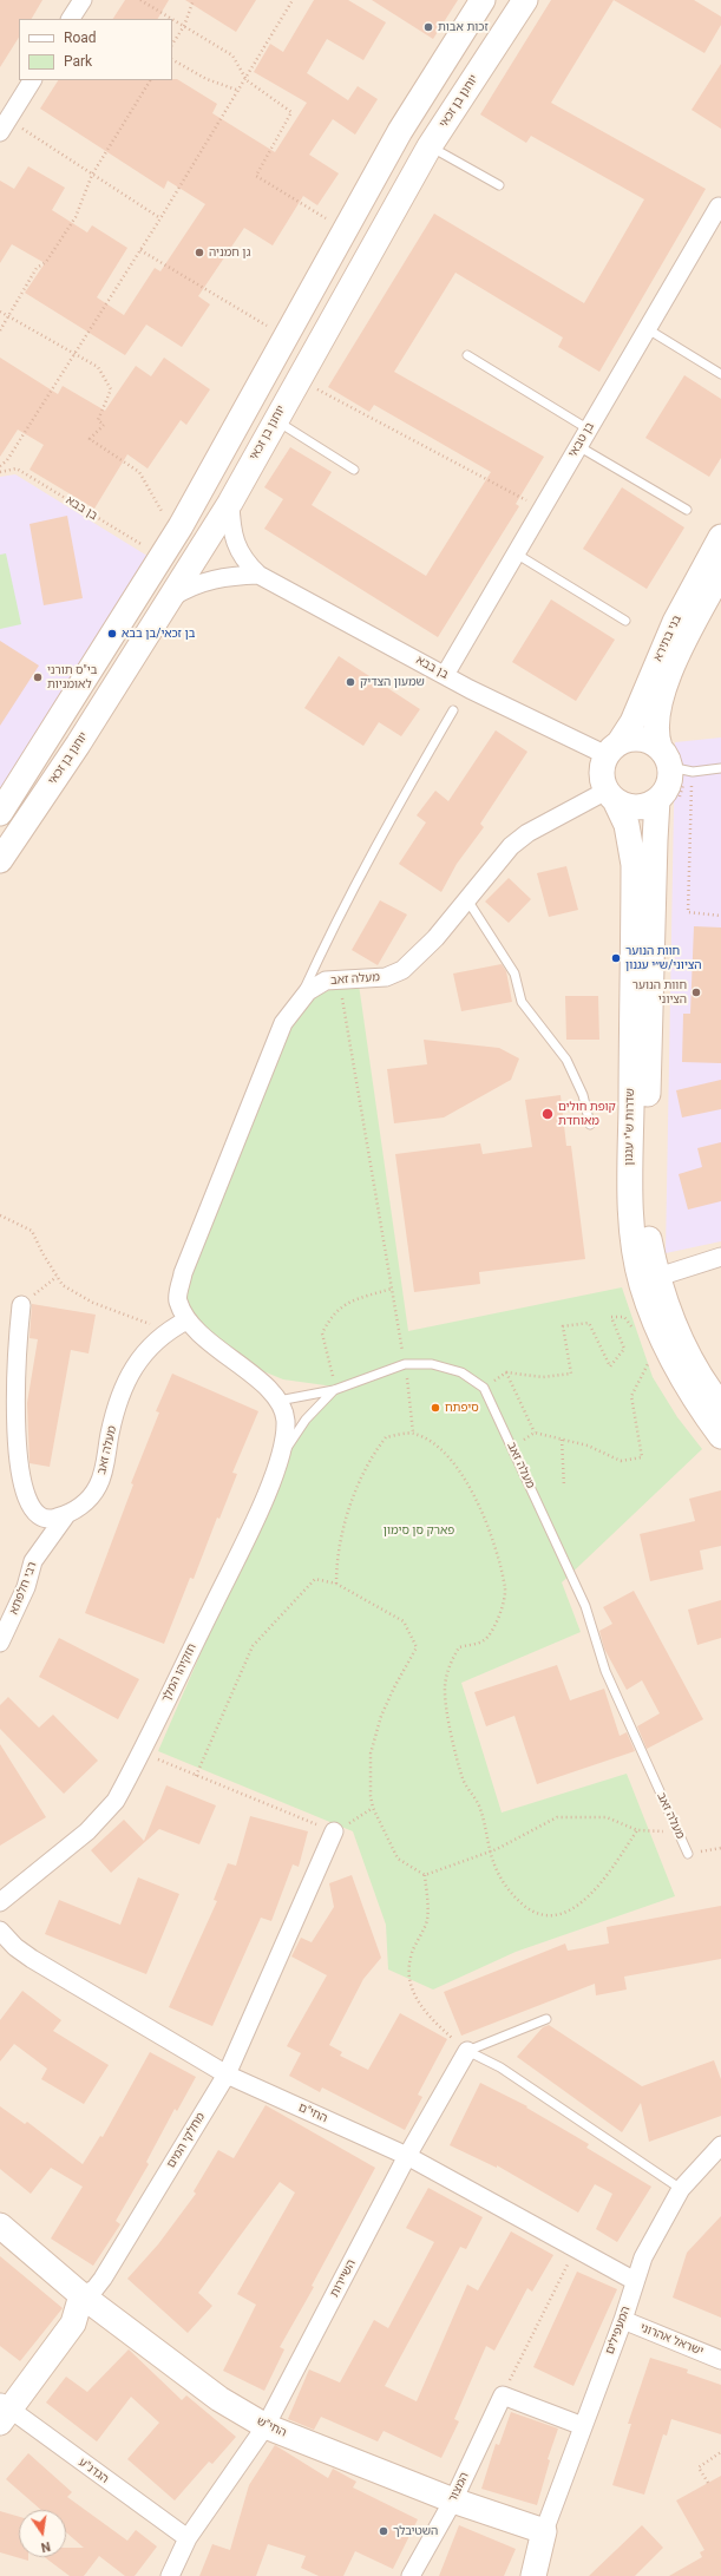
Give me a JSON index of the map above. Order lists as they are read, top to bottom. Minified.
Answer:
{"streets":{"street":["יוחנן בן זכאי","בן טבאי","בן בבא","בני בתירא","מעלה זאב","שדרות ש\"י עגנון","רבי חלפתא","חזקיהו המלך","החי\"ם","מחלקי המים","השיירות","המעפילים","ישראל אהרוני","החי\"ש","הגדנ\"ע","המצור"]},"crossings":[["יוחנן בן זכאי","בן בבא"],["בן טבאי","בן בבא"],["בן בבא","בני בתירא"],["בן בבא","מעלה זאב"],["בן בבא","שדרות ש\"י עגנון"],["בני בתירא","מעלה זאב"],["בני בתירא","שדרות ש\"י עגנון"],["מעלה זאב","שדרות ש\"י עגנון"],["מעלה זאב","רבי חלפתא"],["מעלה זאב","חזקיהו המלך"],["החי\"ם","מחלקי המים"],["החי\"ם","השיירות"],["החי\"ם","המעפילים"],["מחלקי המים","החי\"ש"],["השיירות","החי\"ש"],["השיירות","הגדנ\"ע"],["המעפילים","ישראל אהרוני"],["המעפילים","החי\"ש"],["החי\"ש","המצור"]],"parks":["פארק סן סימון"],"places":["זכות אבות","גן חמניה","בן זכאי/בן בבא","בי\"ס תורני לאומניות","שמעון הצדיק","חוות הנוער הציוני/ש״י עגנון","חוות הנוער הציוני","קופת חולים מאוחדת","סיפתח","השטיבלך"],"legend":["Road","Park"],"north":"bottom"}
